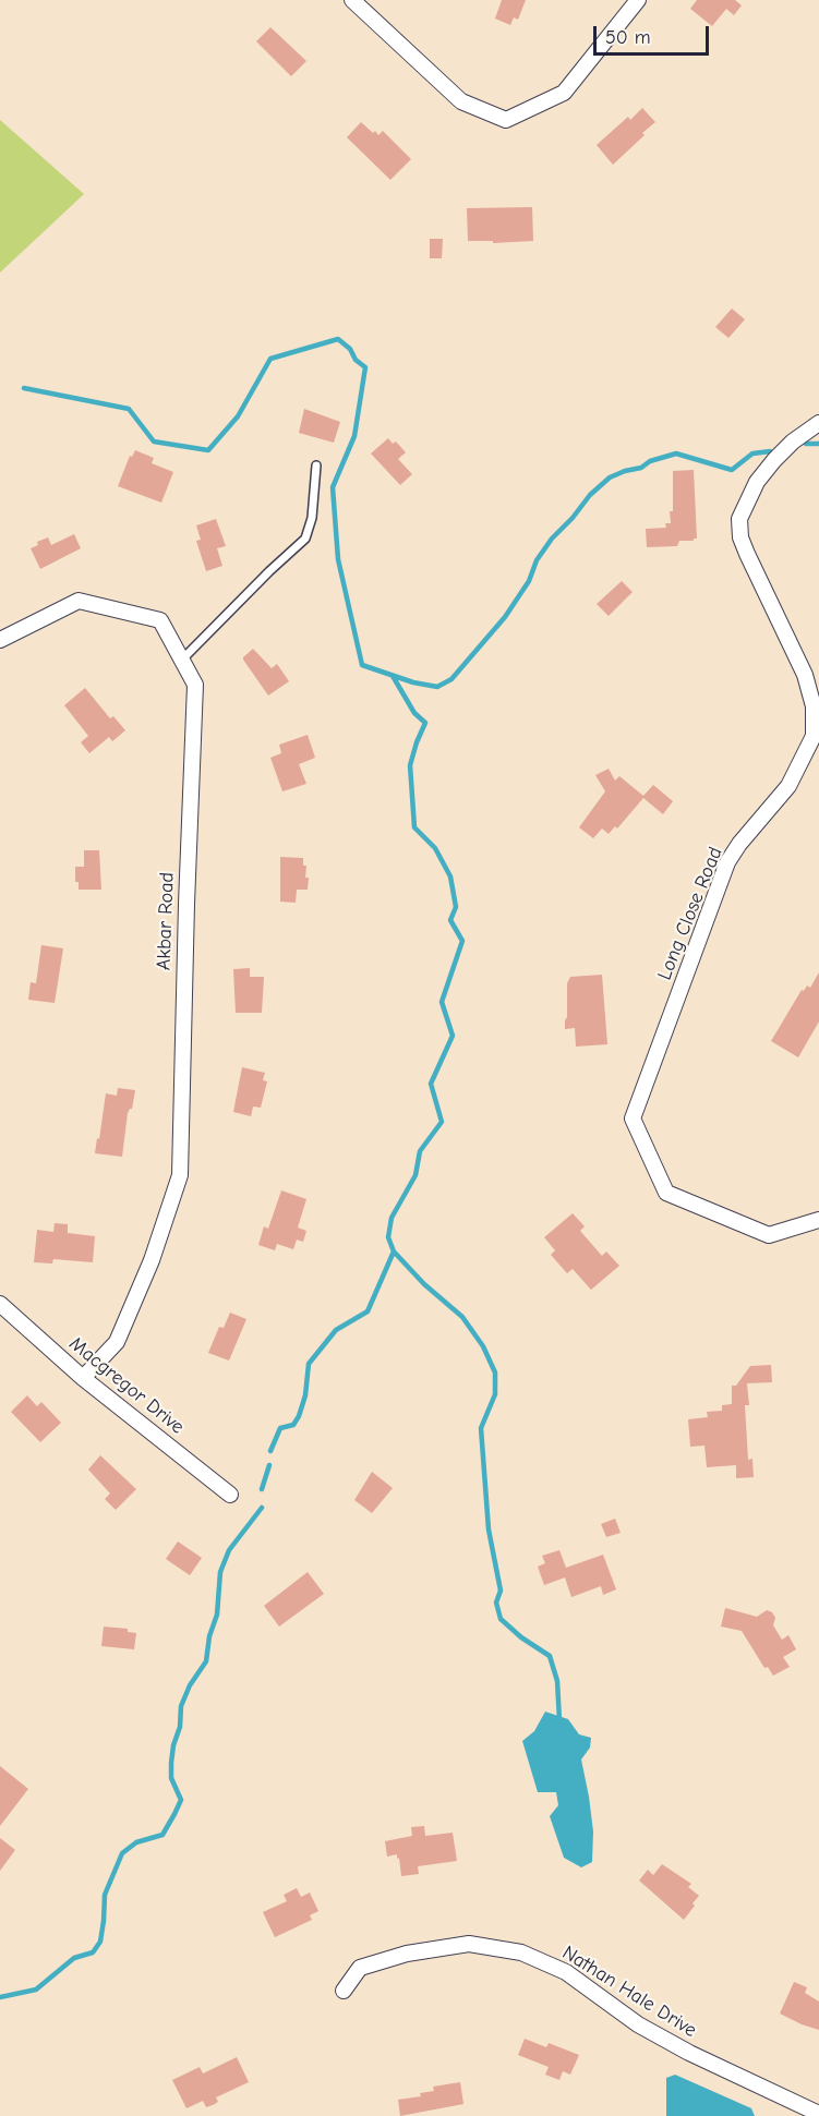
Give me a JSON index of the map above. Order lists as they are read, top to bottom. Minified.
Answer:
{"streets":{"street":["Long Close Road","Akbar Road","Macgregor Drive","Nathan Hale Drive"]},"crossings":[["Akbar Road","Macgregor Drive"]],"scale_bar":"50 m"}
